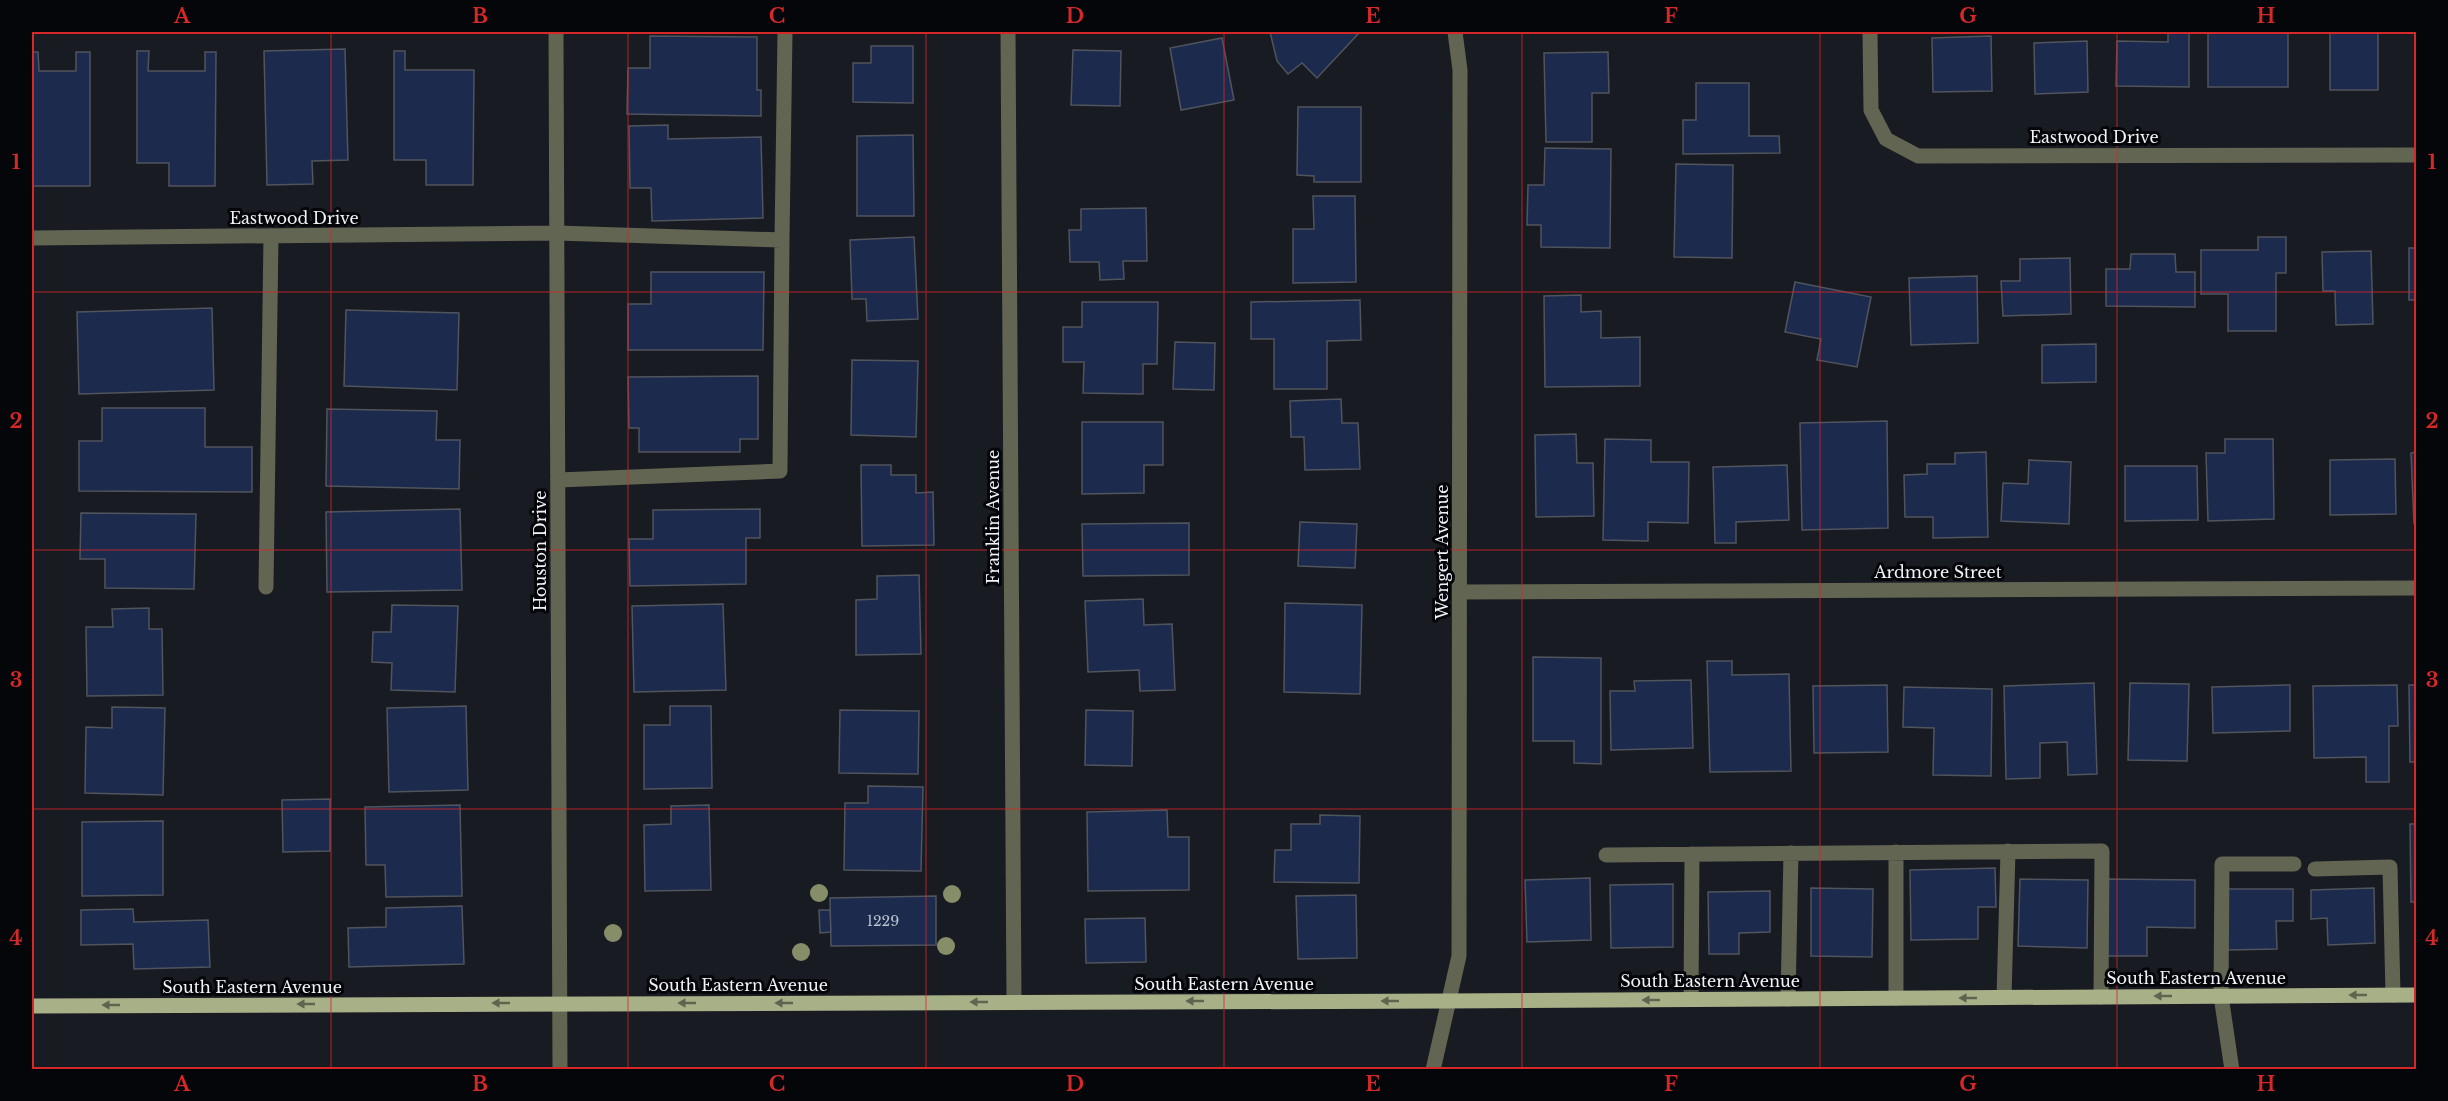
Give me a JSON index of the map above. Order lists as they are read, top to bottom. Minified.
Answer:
{"streets":{"main road":["South Eastern Avenue"],"street":["Eastwood Drive","Franklin Avenue","Houston Drive","Wengert Avenue","Ardmore Street"]},"crossings":[["Eastwood Drive","Houston Drive"],["Franklin Avenue","South Eastern Avenue"],["Houston Drive","South Eastern Avenue"],["Wengert Avenue","Ardmore Street"],["Wengert Avenue","South Eastern Avenue"]],"one_way":["South Eastern Avenue"],"house_numbers":["1229"],"grid":{"columns":["A","B","C","D","E","F","G","H"],"rows":["1","2","3","4"]}}
